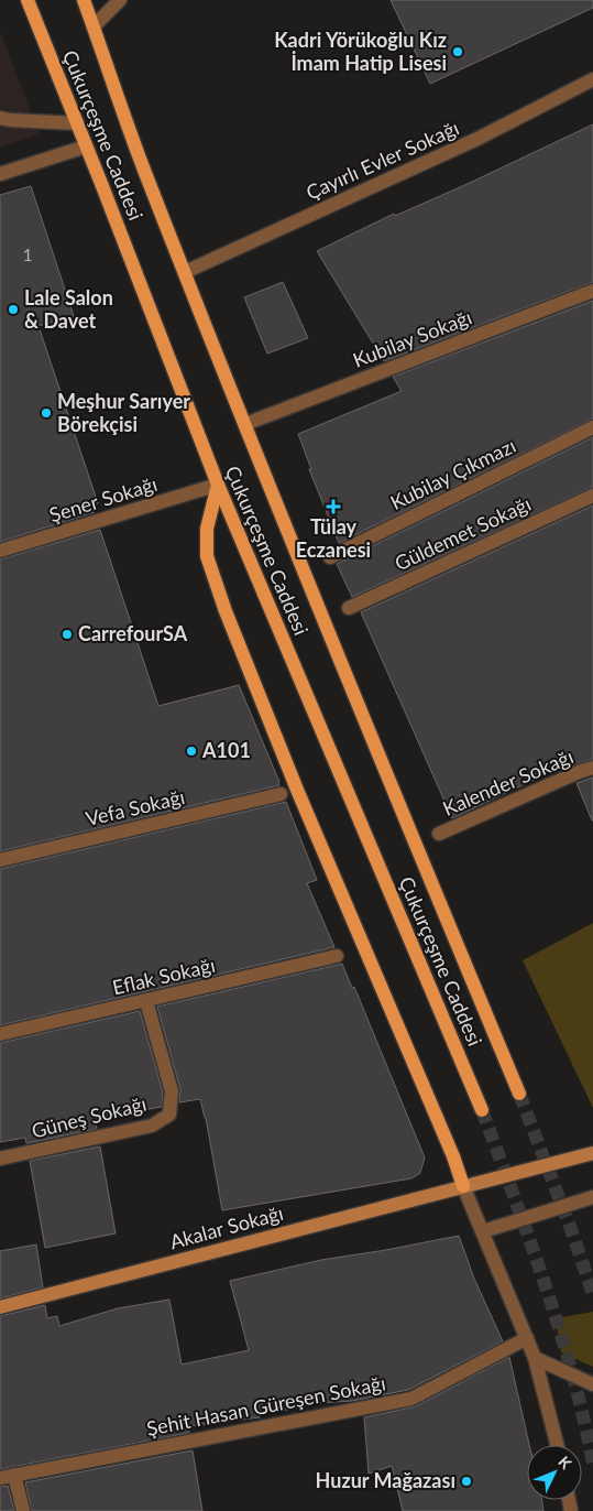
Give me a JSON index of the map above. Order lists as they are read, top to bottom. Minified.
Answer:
{"streets":{"main road":["Çukurçeşme Caddesi"],"street":["Çayırlı Evler Sokağı","Kubilay Sokağı","Kubilay Çıkmazı","Şener Sokağı","Güldemet Sokağı","Kalender Sokağı","Vefa Sokağı","Eflak Sokağı","Güneş Sokağı","Akalar Sokağı","Şehit Hasan Güreşen Sokağı"]},"crossings":[["Çukurçeşme Caddesi","Çayırlı Evler Sokağı"],["Çukurçeşme Caddesi","Kubilay Sokağı"],["Çukurçeşme Caddesi","Şener Sokağı"],["Eflak Sokağı","Güneş Sokağı"]],"places":{"other":["Kadri Yörükoğlu Kız İmam Hatip Lisesi","Lale Salon & Davet","Meşhur Sarıyer Börekçisi","CarrefourSA","A101","Huzur Mağazası"],"health":["Tülay Eczanesi"]},"house_numbers":["1"],"north":"top right"}
